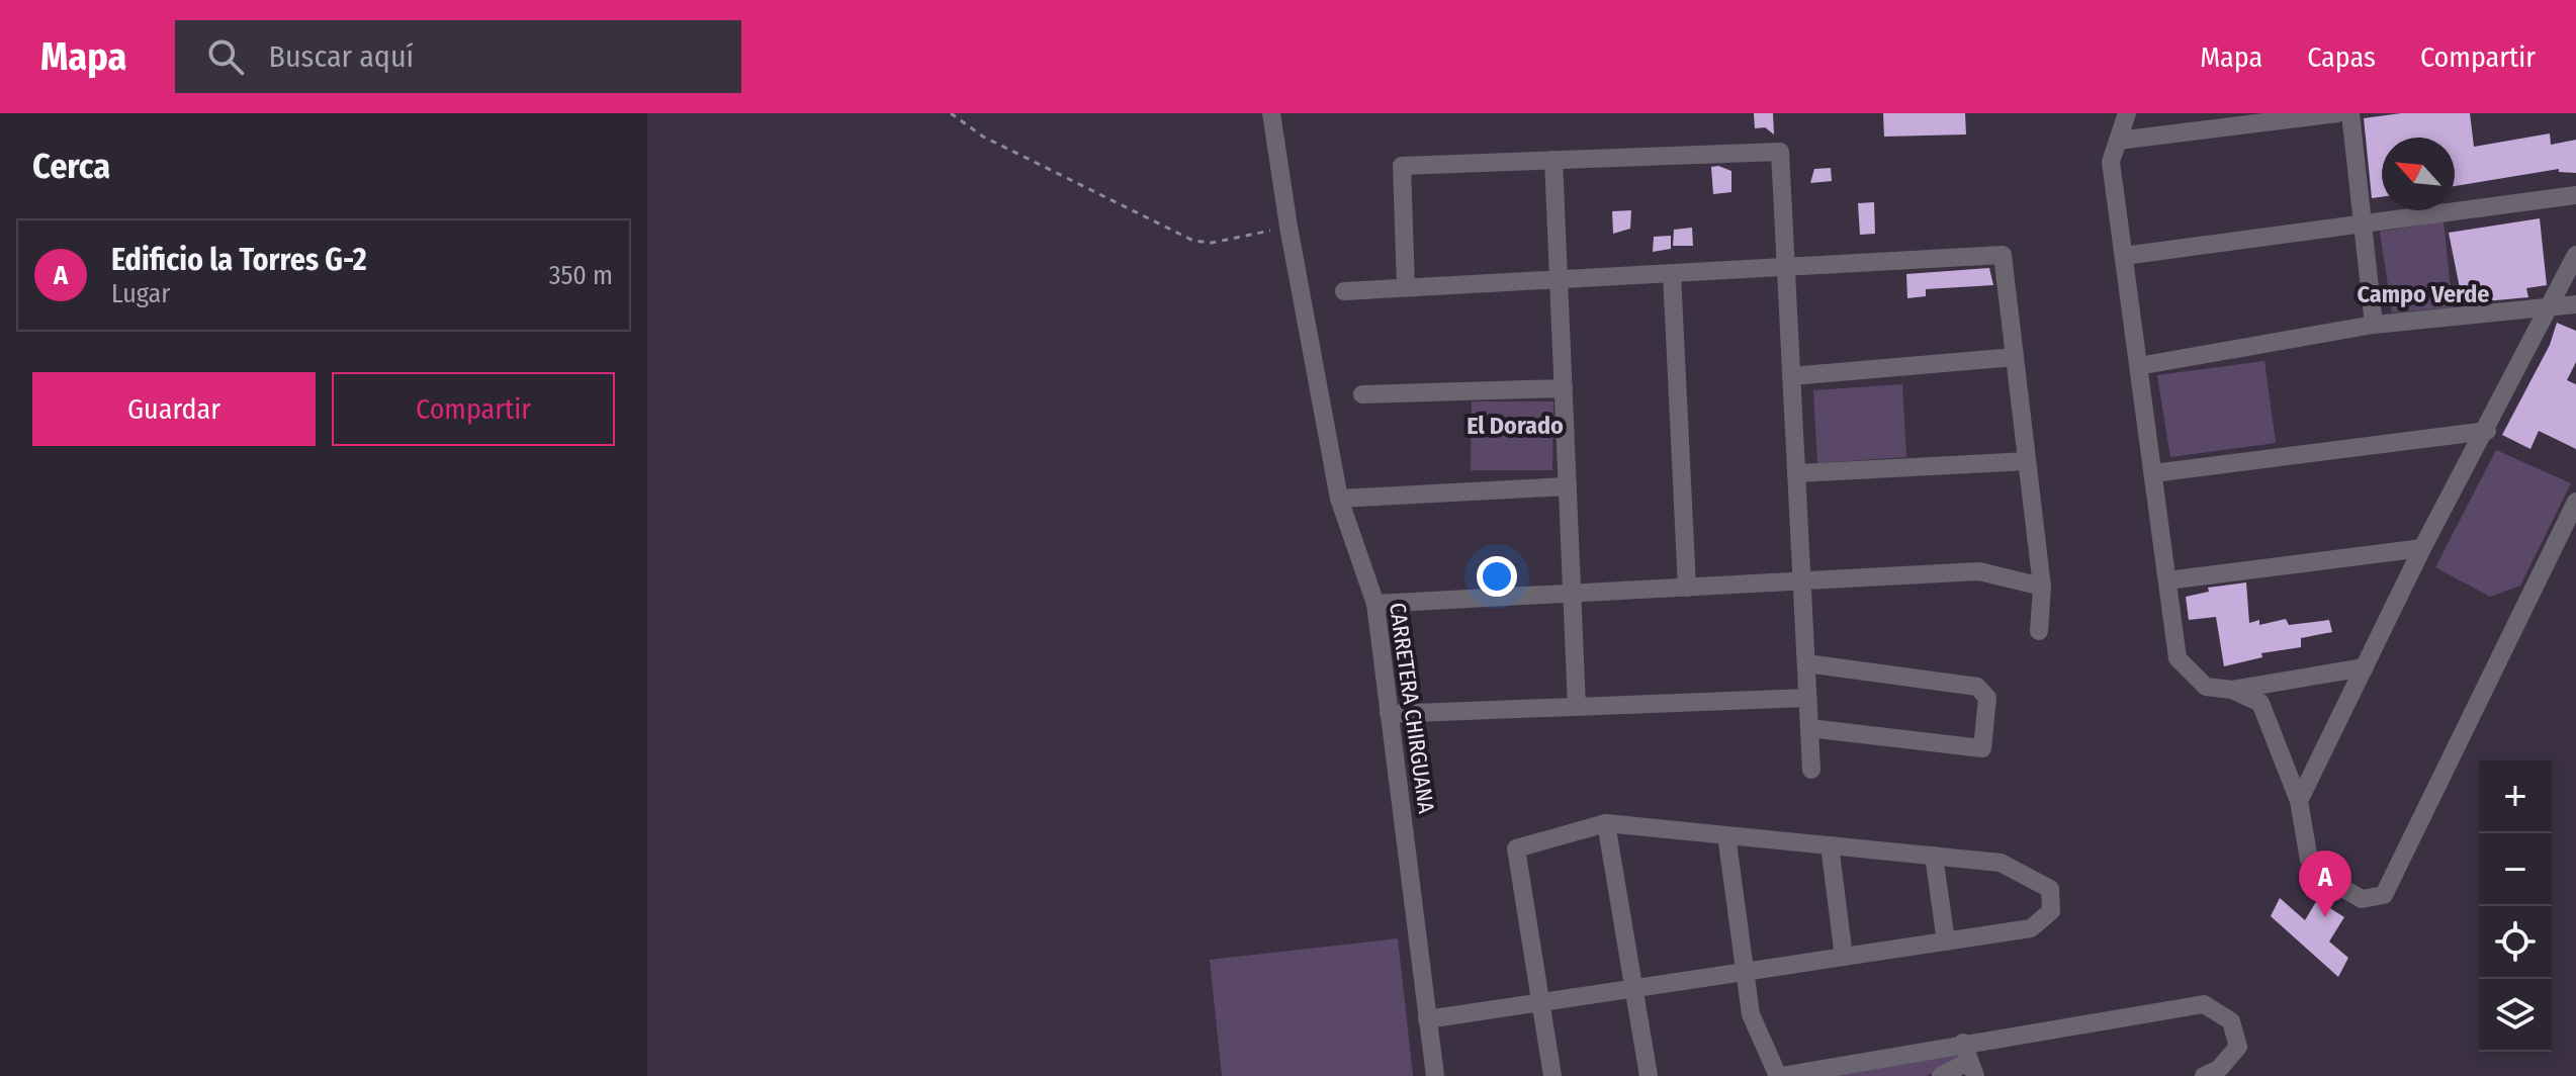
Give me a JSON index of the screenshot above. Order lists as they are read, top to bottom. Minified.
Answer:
{"streets":{"street":["CARRETERA CHIRGUANA"]},"districts":["Campo Verde","El Dorado"],"north":"top left","page":{"header":"Mapa","search":"Buscar aquí","nav":["Mapa","Capas","Compartir"],"heading":"Cerca","list":[{"mark":"A","name":"Edificio la Torres G-2","note":"Lugar","value":"350 m"}],"buttons":["Guardar","Compartir"],"map_buttons":["+","−"],"pins":"A"}}
